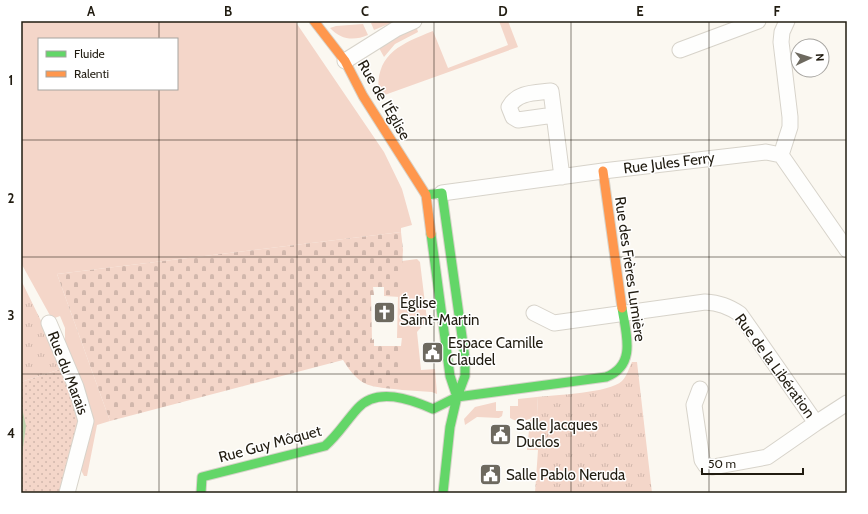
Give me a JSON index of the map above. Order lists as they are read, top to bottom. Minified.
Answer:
{"streets":{"street":["Rue de l'Église","Rue Jules Ferry","Rue des Frères Lumière","Rue de la Libération","Rue du Marais","Rue Guy Môquet"]},"crossings":[["Rue de l'Église","Rue des Frères Lumière"],["Rue de l'Église","Rue Guy Môquet"],["Rue Jules Ferry","Rue des Frères Lumière"],["Rue des Frères Lumière","Rue de la Libération"],["Rue des Frères Lumière","Rue Guy Môquet"]],"places":{"church":["Église Saint-Martin"],"public building":["Espace Camille Claudel","Salle Jacques Duclos","Salle Pablo Neruda"]},"legend":["Fluide","Ralenti"],"scale_bar":"50 m","north":"right","grid":{"columns":["A","B","C","D","E","F"],"rows":["1","2","3","4"]}}
